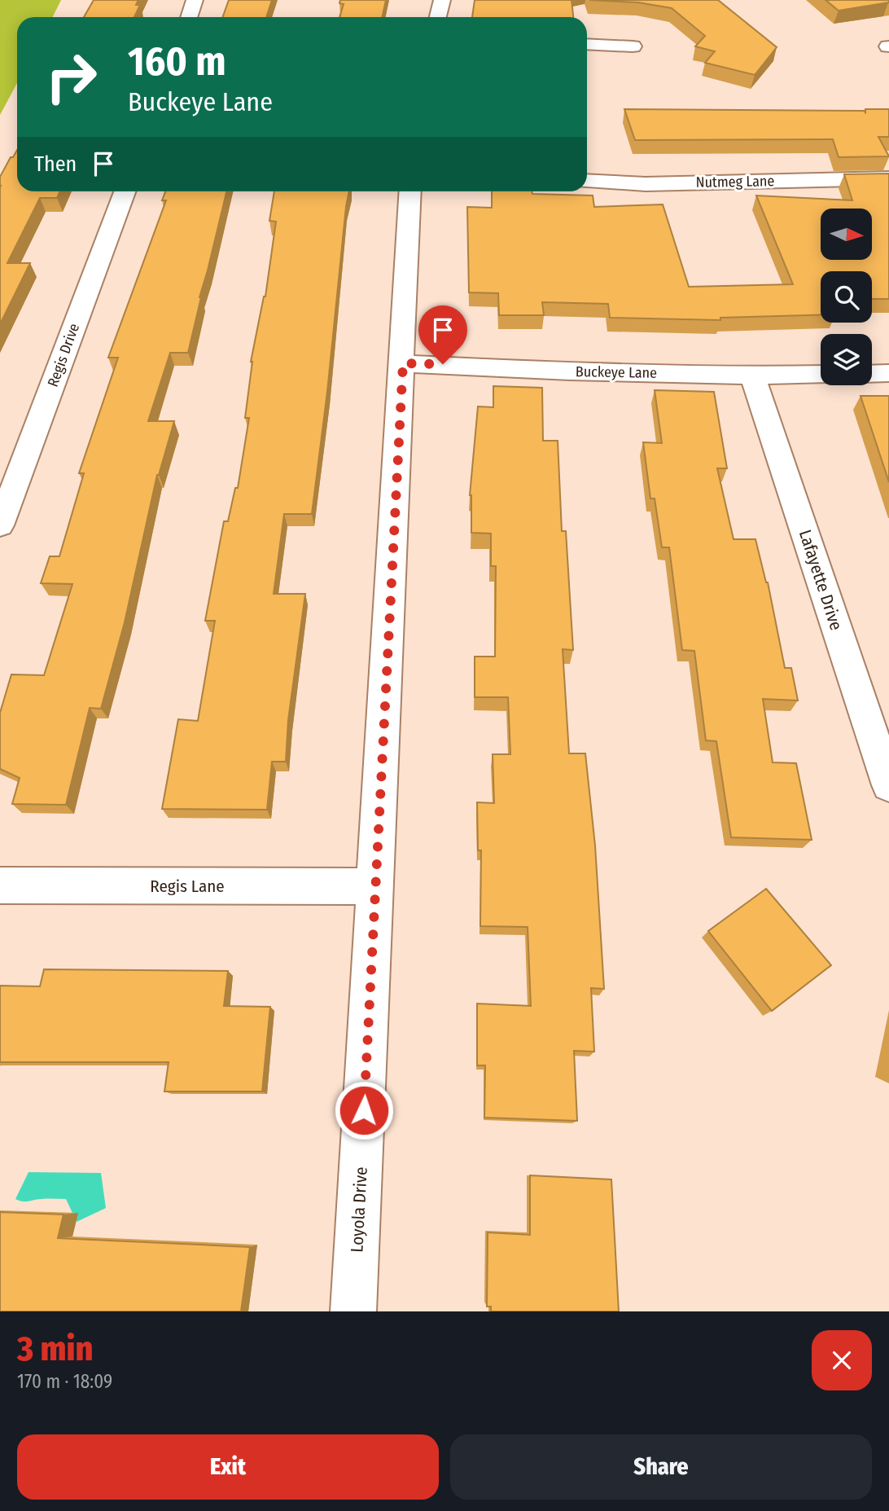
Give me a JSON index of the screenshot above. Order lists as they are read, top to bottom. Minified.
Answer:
{"streets":{"street":["Nutmeg Lane","Regis Drive","Buckeye Lane","Lafayette Drive","Regis Lane","Loyola Drive"]},"crossings":[["Buckeye Lane","Lafayette Drive"],["Buckeye Lane","Loyola Drive"],["Regis Lane","Loyola Drive"]],"north":"right","page":{"turn":["160 m","Buckeye Lane"],"then":"Then","heading":["3 min","170 m · 18:09"],"buttons":["Exit","Share"]}}
